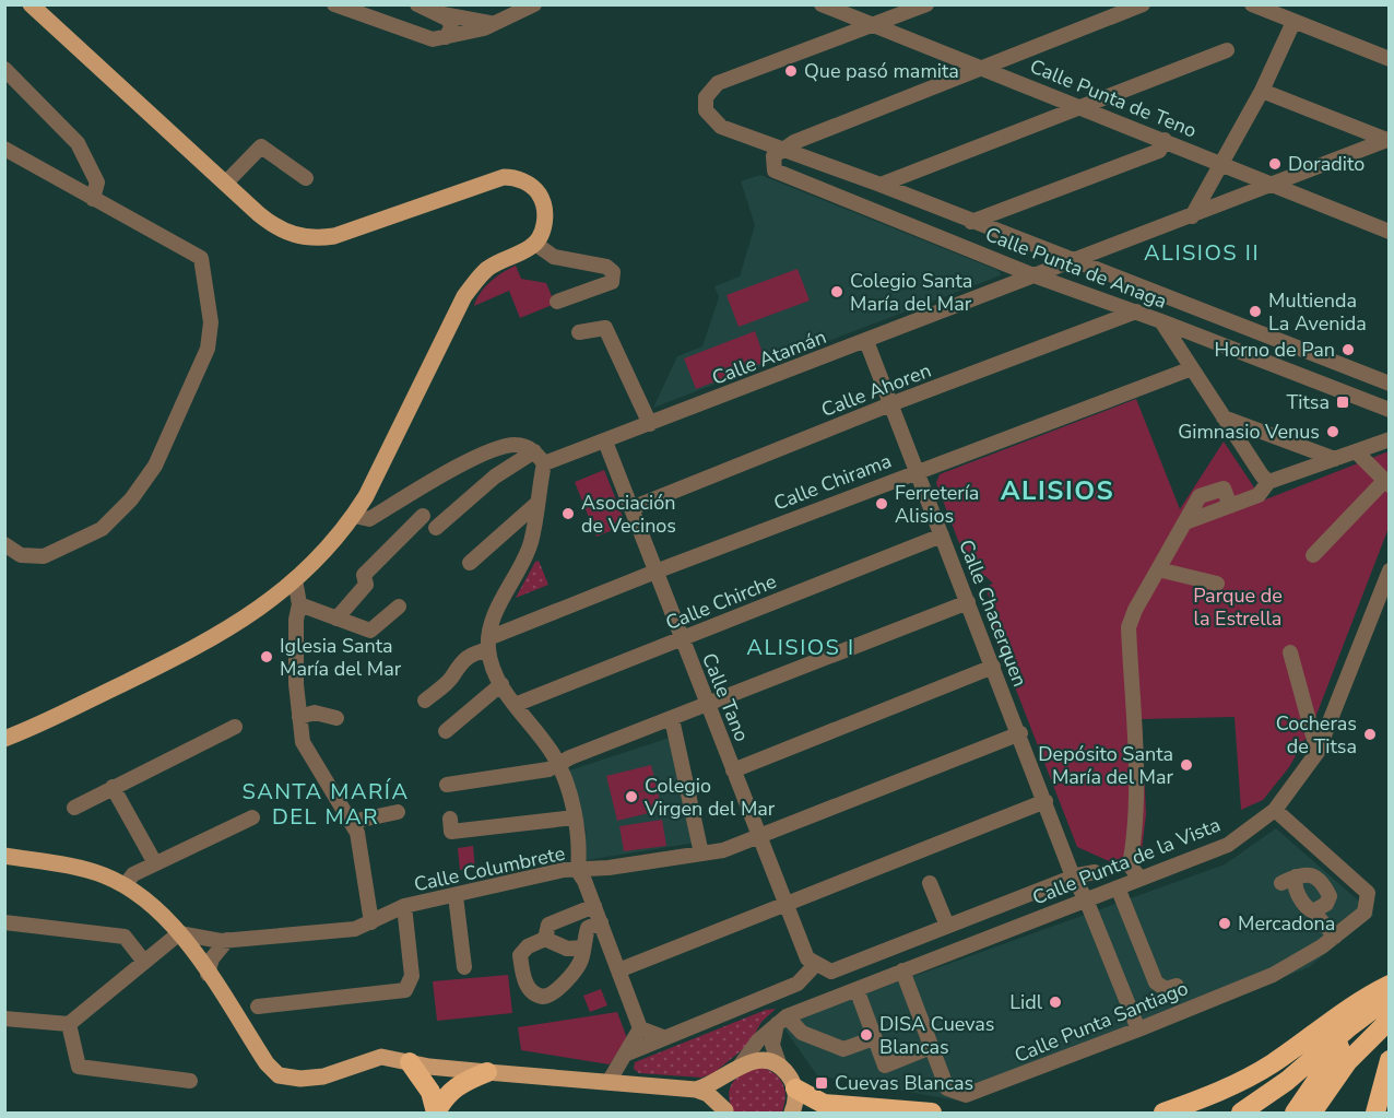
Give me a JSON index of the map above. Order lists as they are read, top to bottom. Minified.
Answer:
{"streets":{"street":["Calle Punta de Teno","Calle Punta de Anaga","Calle Atamán","Calle Ahoren","Calle Chirama","Calle Chirche","Calle Chacerquen","Calle Tano","Calle Punta de la Vista","Calle Columbrete","Calle Punta Santiago"]},"crossings":[["Calle Punta de Teno","Calle Punta de Anaga"],["Calle Punta de Teno","Calle Atamán"],["Calle Punta de Anaga","Calle Atamán"],["Calle Punta de Anaga","Calle Ahoren"],["Calle Atamán","Calle Chacerquen"],["Calle Atamán","Calle Tano"],["Calle Ahoren","Calle Chacerquen"],["Calle Ahoren","Calle Tano"],["Calle Chirama","Calle Chacerquen"],["Calle Chirama","Calle Tano"],["Calle Chirama","Calle Columbrete"],["Calle Chirche","Calle Chacerquen"],["Calle Chirche","Calle Tano"],["Calle Chirche","Calle Columbrete"],["Calle Chacerquen","Calle Punta de la Vista"],["Calle Chacerquen","Calle Punta Santiago"],["Calle Punta de la Vista","Calle Punta Santiago"]],"districts":["ALISIOS II","ALISIOS","ALISIOS I","SANTA MARÍA DEL MAR"],"parks":["Parque de la Estrella"],"places":{"other":["Que pasó mamita","Doradito","Colegio Santa María del Mar","Multienda La Avenida","Horno de Pan","Gimnasio Venus","Ferretería Alisios","Asociación de Vecinos","Iglesia Santa María del Mar","Cocheras de Titsa","Depósito Santa María del Mar","Colegio Virgen del Mar","Mercadona","Lidl","DISA Cuevas Blancas"],"transit":["Titsa","Cuevas Blancas"]}}
